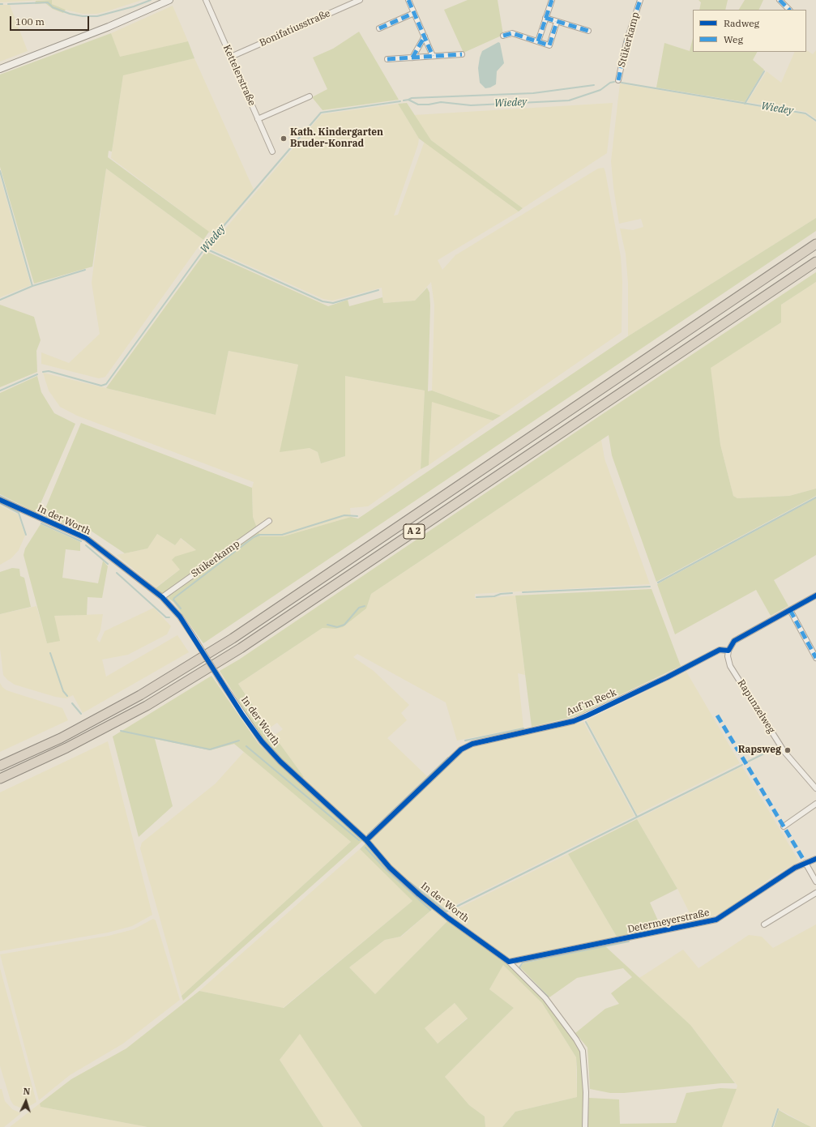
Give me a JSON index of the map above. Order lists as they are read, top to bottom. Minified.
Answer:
{"streets":{"highway":["A 2"],"street":["Bonifatiusstraße","Stükerkamp","Kettelerstraße","In der Worth","Auf'm Reck","Rapunzelweg","Determeyerstraße"]},"crossings":[["Bonifatiusstraße","Kettelerstraße"],["Stükerkamp","In der Worth"],["In der Worth","Auf'm Reck"],["In der Worth","Determeyerstraße"],["Auf'm Reck","Rapunzelweg"]],"water":["Wiedey"],"places":["Kath. Kindergarten Bruder-Konrad","Rapsweg"],"legend":["Radweg","Weg"],"scale_bar":"100 m","north":"top"}
